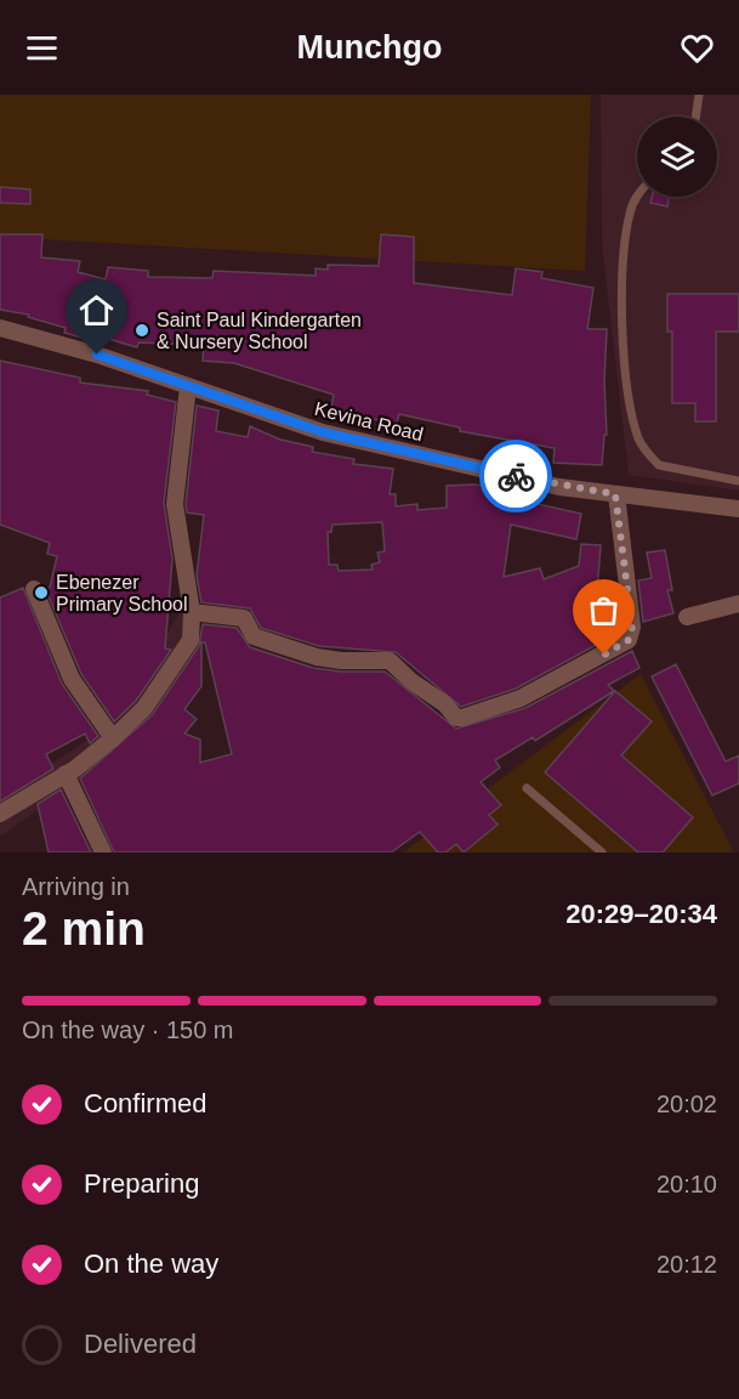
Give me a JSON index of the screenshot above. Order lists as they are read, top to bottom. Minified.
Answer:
{"streets":{"street":["Kevina Road"]},"places":["Saint Paul Kindergarten & Nursery School","Ebenezer Primary School"],"page":{"header":"Munchgo","heading":["2 min","Arriving in","20:29–20:34"],"bar":"On the way · 150 m","list":[["Confirmed","20:02"],["Preparing","20:10"],["On the way","20:12"],"Delivered"]}}
